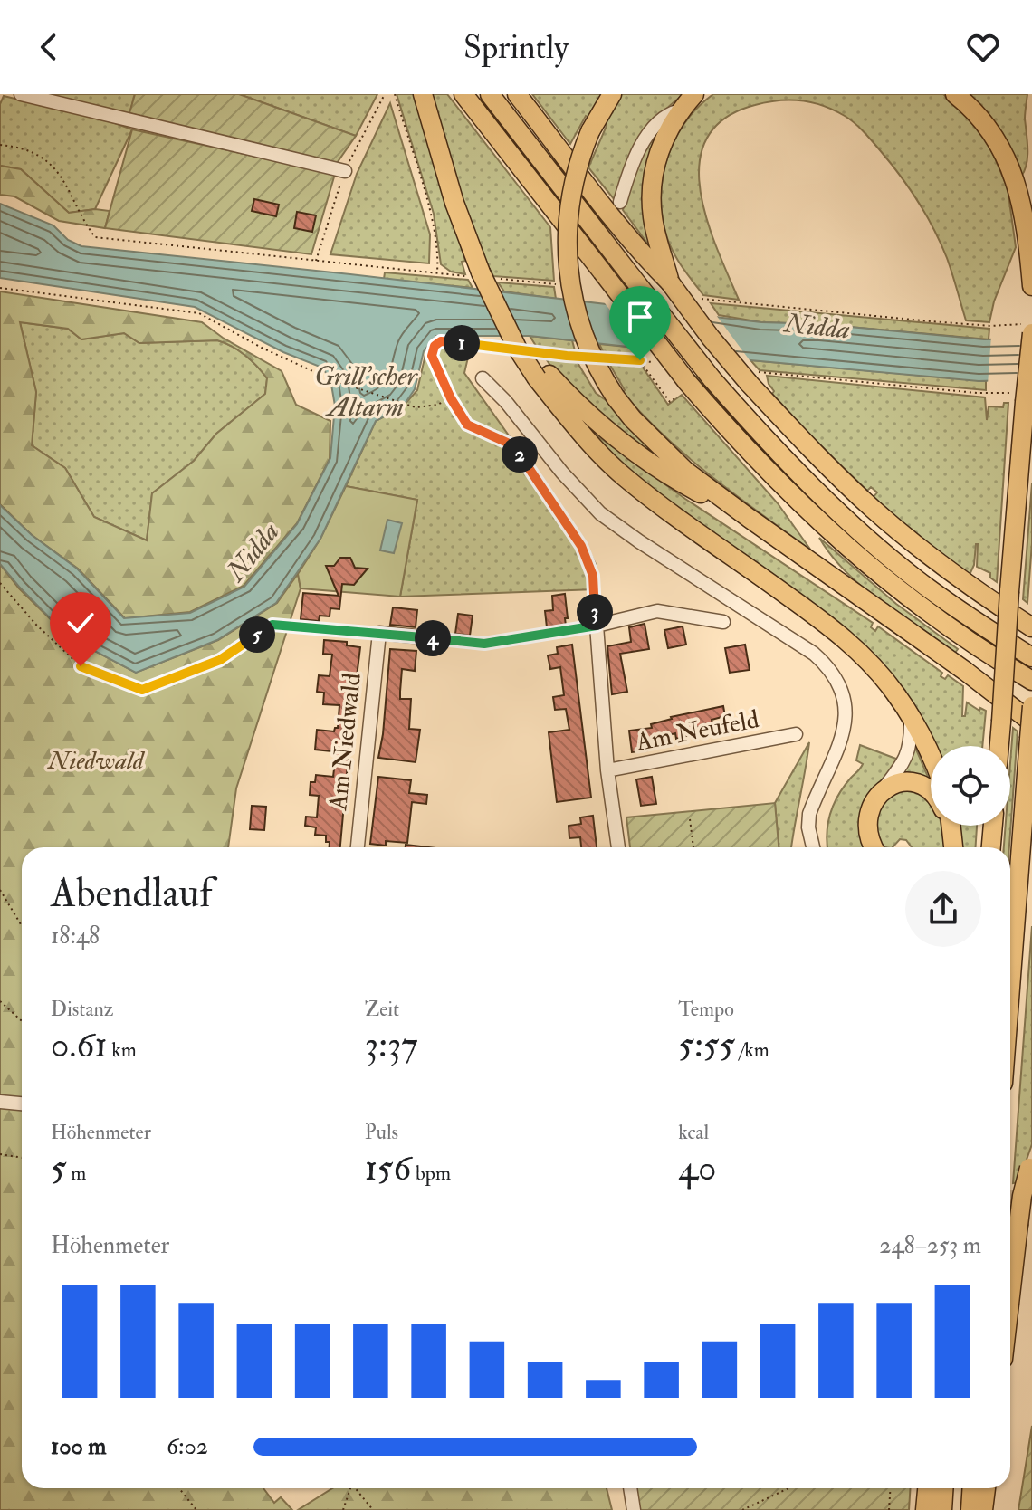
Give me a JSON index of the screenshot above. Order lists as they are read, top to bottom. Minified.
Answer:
{"streets":{"street":["Am Neufeld","Am Niedwald"]},"water":["Nidda","Grill’scher Altarm"],"parks":["Niedwald"],"page":{"header":"Sprintly","pins":["1","2","3","5","4"],"heading":["Abendlauf","18:48"],"stats":[["Distanz","0.61 km"],["Zeit","3:37"],["Tempo","5:55 /km"],["Höhenmeter","5 m"],["Puls","156 bpm"],["kcal","40"]],"chart":["Höhenmeter","248–253 m"],"list":[{"name":"100 m","note":"6:02"}]}}
